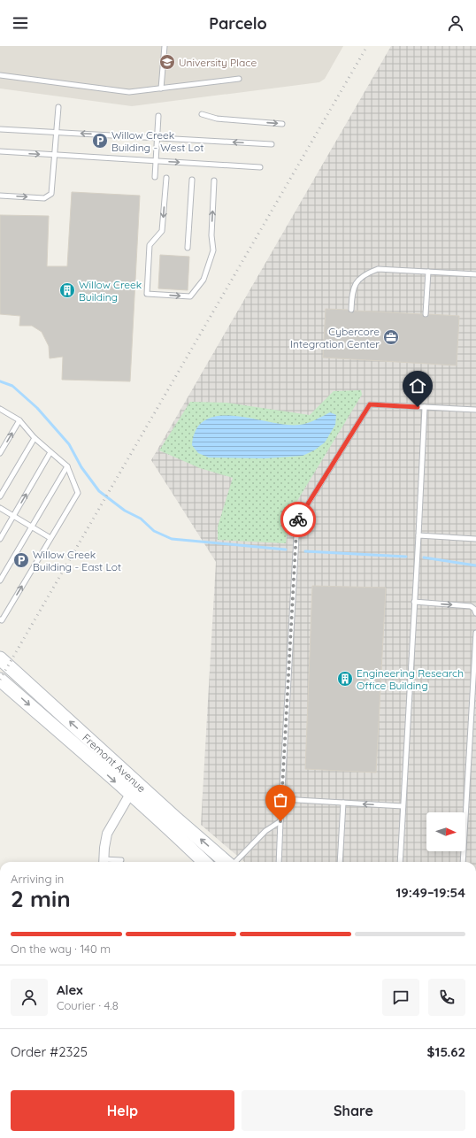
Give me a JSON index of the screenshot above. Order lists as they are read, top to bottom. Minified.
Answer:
{"streets":{"street":["Fremont Avenue"]},"places":{"school or university":["University Place"],"parking":["Willow Creek Building - West Lot","Willow Creek Building - East Lot"],"building":["Willow Creek Building","Engineering Research Office Building"],"office":["Cybercore Integration Center"]},"north":"right","page":{"header":"Parcelo","heading":["2 min","Arriving in","19:49–19:54"],"panel":["Alex","Courier · 4.8","Order #2325","$15.62"],"bar":"On the way · 140 m","buttons":["Help","Share"]}}
